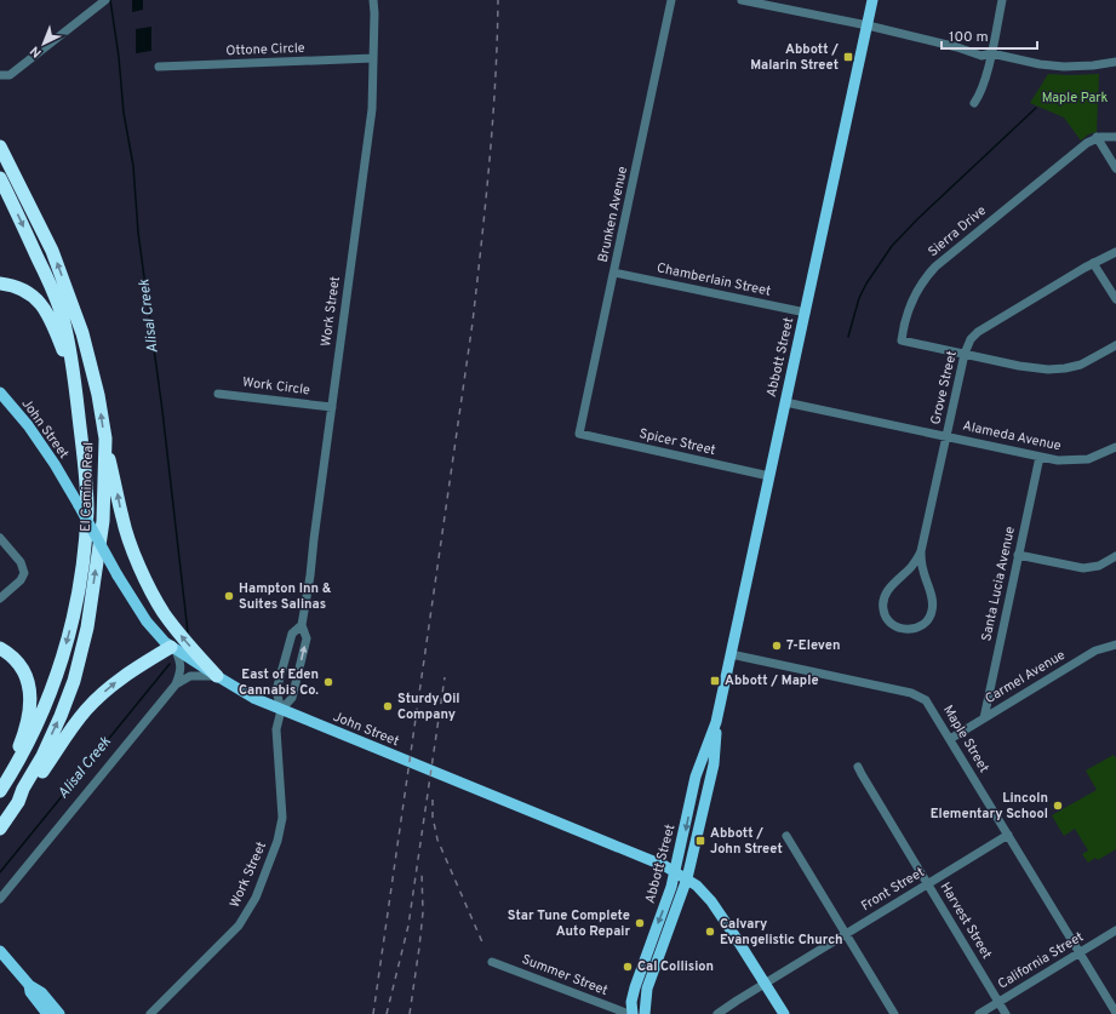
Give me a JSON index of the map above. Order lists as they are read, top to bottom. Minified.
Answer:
{"streets":{"highway":["El Camino Real"],"main road":["Abbott Street","John Street"],"street":["Ottone Circle","Brunken Avenue","Sierra Drive","Chamberlain Street","Work Street","Work Circle","Grove Street","Alameda Avenue","Spicer Street","Santa Lucia Avenue","Carmel Avenue","Maple Street","Front Street","Harvest Street","California Street","Summer Street"]},"crossings":[["Ottone Circle","Work Street"],["Brunken Avenue","Chamberlain Street"],["Brunken Avenue","Spicer Street"],["Sierra Drive","Grove Street"],["Chamberlain Street","Abbott Street"],["Work Street","Work Circle"],["Work Street","John Street"],["Abbott Street","John Street"],["Abbott Street","Alameda Avenue"],["Abbott Street","Spicer Street"],["Abbott Street","Maple Street"],["Grove Street","Alameda Avenue"],["John Street","Front Street"],["Alameda Avenue","Santa Lucia Avenue"],["Santa Lucia Avenue","Carmel Avenue"],["Carmel Avenue","Maple Street"],["Maple Street","Front Street"],["Maple Street","California Street"],["Front Street","Harvest Street"],["Harvest Street","California Street"]],"water":["Alisal Creek"],"parks":["Maple Park"],"places":{"transit":["Abbott / Malarin Street","Abbott / Maple","Abbott / John Street"],"other":["Hampton Inn & Suites Salinas","7-Eleven","East of Eden Cannabis Co.","Sturdy Oil Company","Lincoln Elementary School","Star Tune Complete Auto Repair","Calvary Evangelistic Church","Cal Collision"]},"scale_bar":"100 m","north":"bottom left"}
